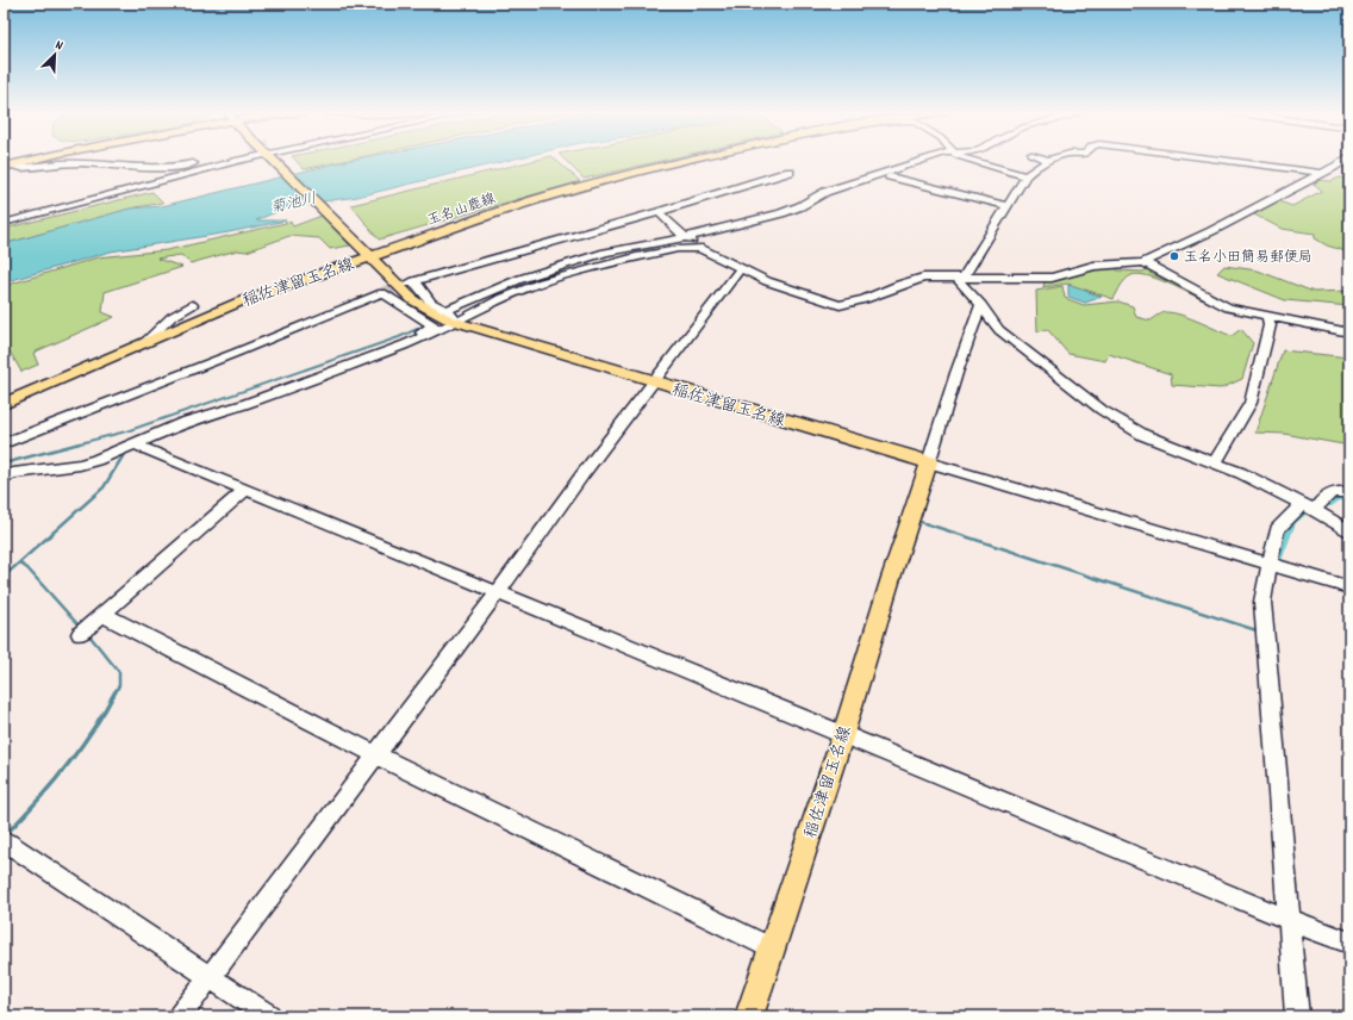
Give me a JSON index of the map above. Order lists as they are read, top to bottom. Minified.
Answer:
{"streets":{"main road":["玉名山鹿線","稲佐津留玉名線"]},"crossings":[["玉名山鹿線","稲佐津留玉名線"]],"water":["菊池川"],"places":["玉名小田簡易郵便局"],"north":"top right"}
